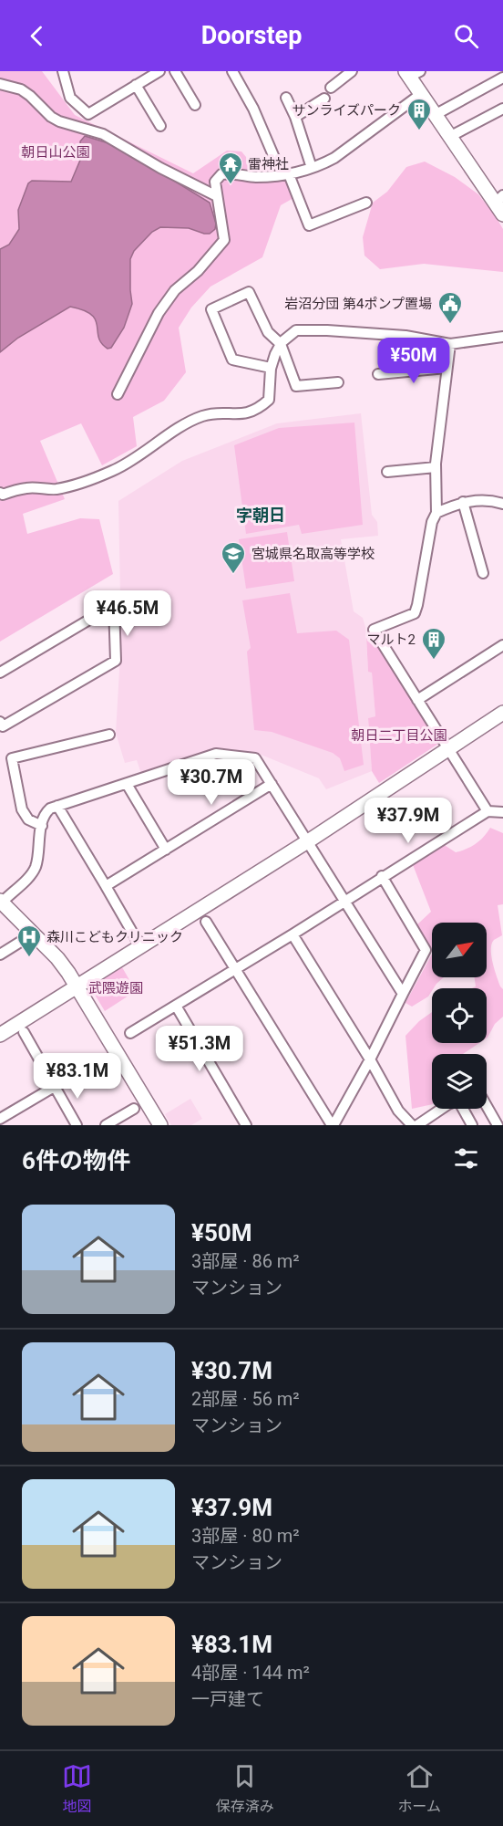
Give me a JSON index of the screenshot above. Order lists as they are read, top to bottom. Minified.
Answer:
{"districts":["字朝日"],"parks":["朝日山公園","朝日二丁目公園","武隈遊園"],"places":{"building":["サンライズパーク","マルト2"],"temple":["雷神社"],"public building":["岩沼分団 第4ポンプ置場"],"school or university":["宮城県名取高等学校"],"hospital":["森川こどもクリニック"]},"north":"top right","page":{"header":"Doorstep","price":["¥50M","¥46.5M","¥30.7M","¥37.9M","¥51.3M","¥83.1M"],"heading":"6件の物件","list":[{"name":"¥50M","note":"3部屋 · 86 m² · マンション"},{"name":"¥30.7M","note":"2部屋 · 56 m² · マンション"},{"name":"¥37.9M","note":"3部屋 · 80 m² · マンション"},{"name":"¥83.1M","note":"4部屋 · 144 m² · 一戸建て"}],"tabs":["地図","保存済み","ホーム"]}}
